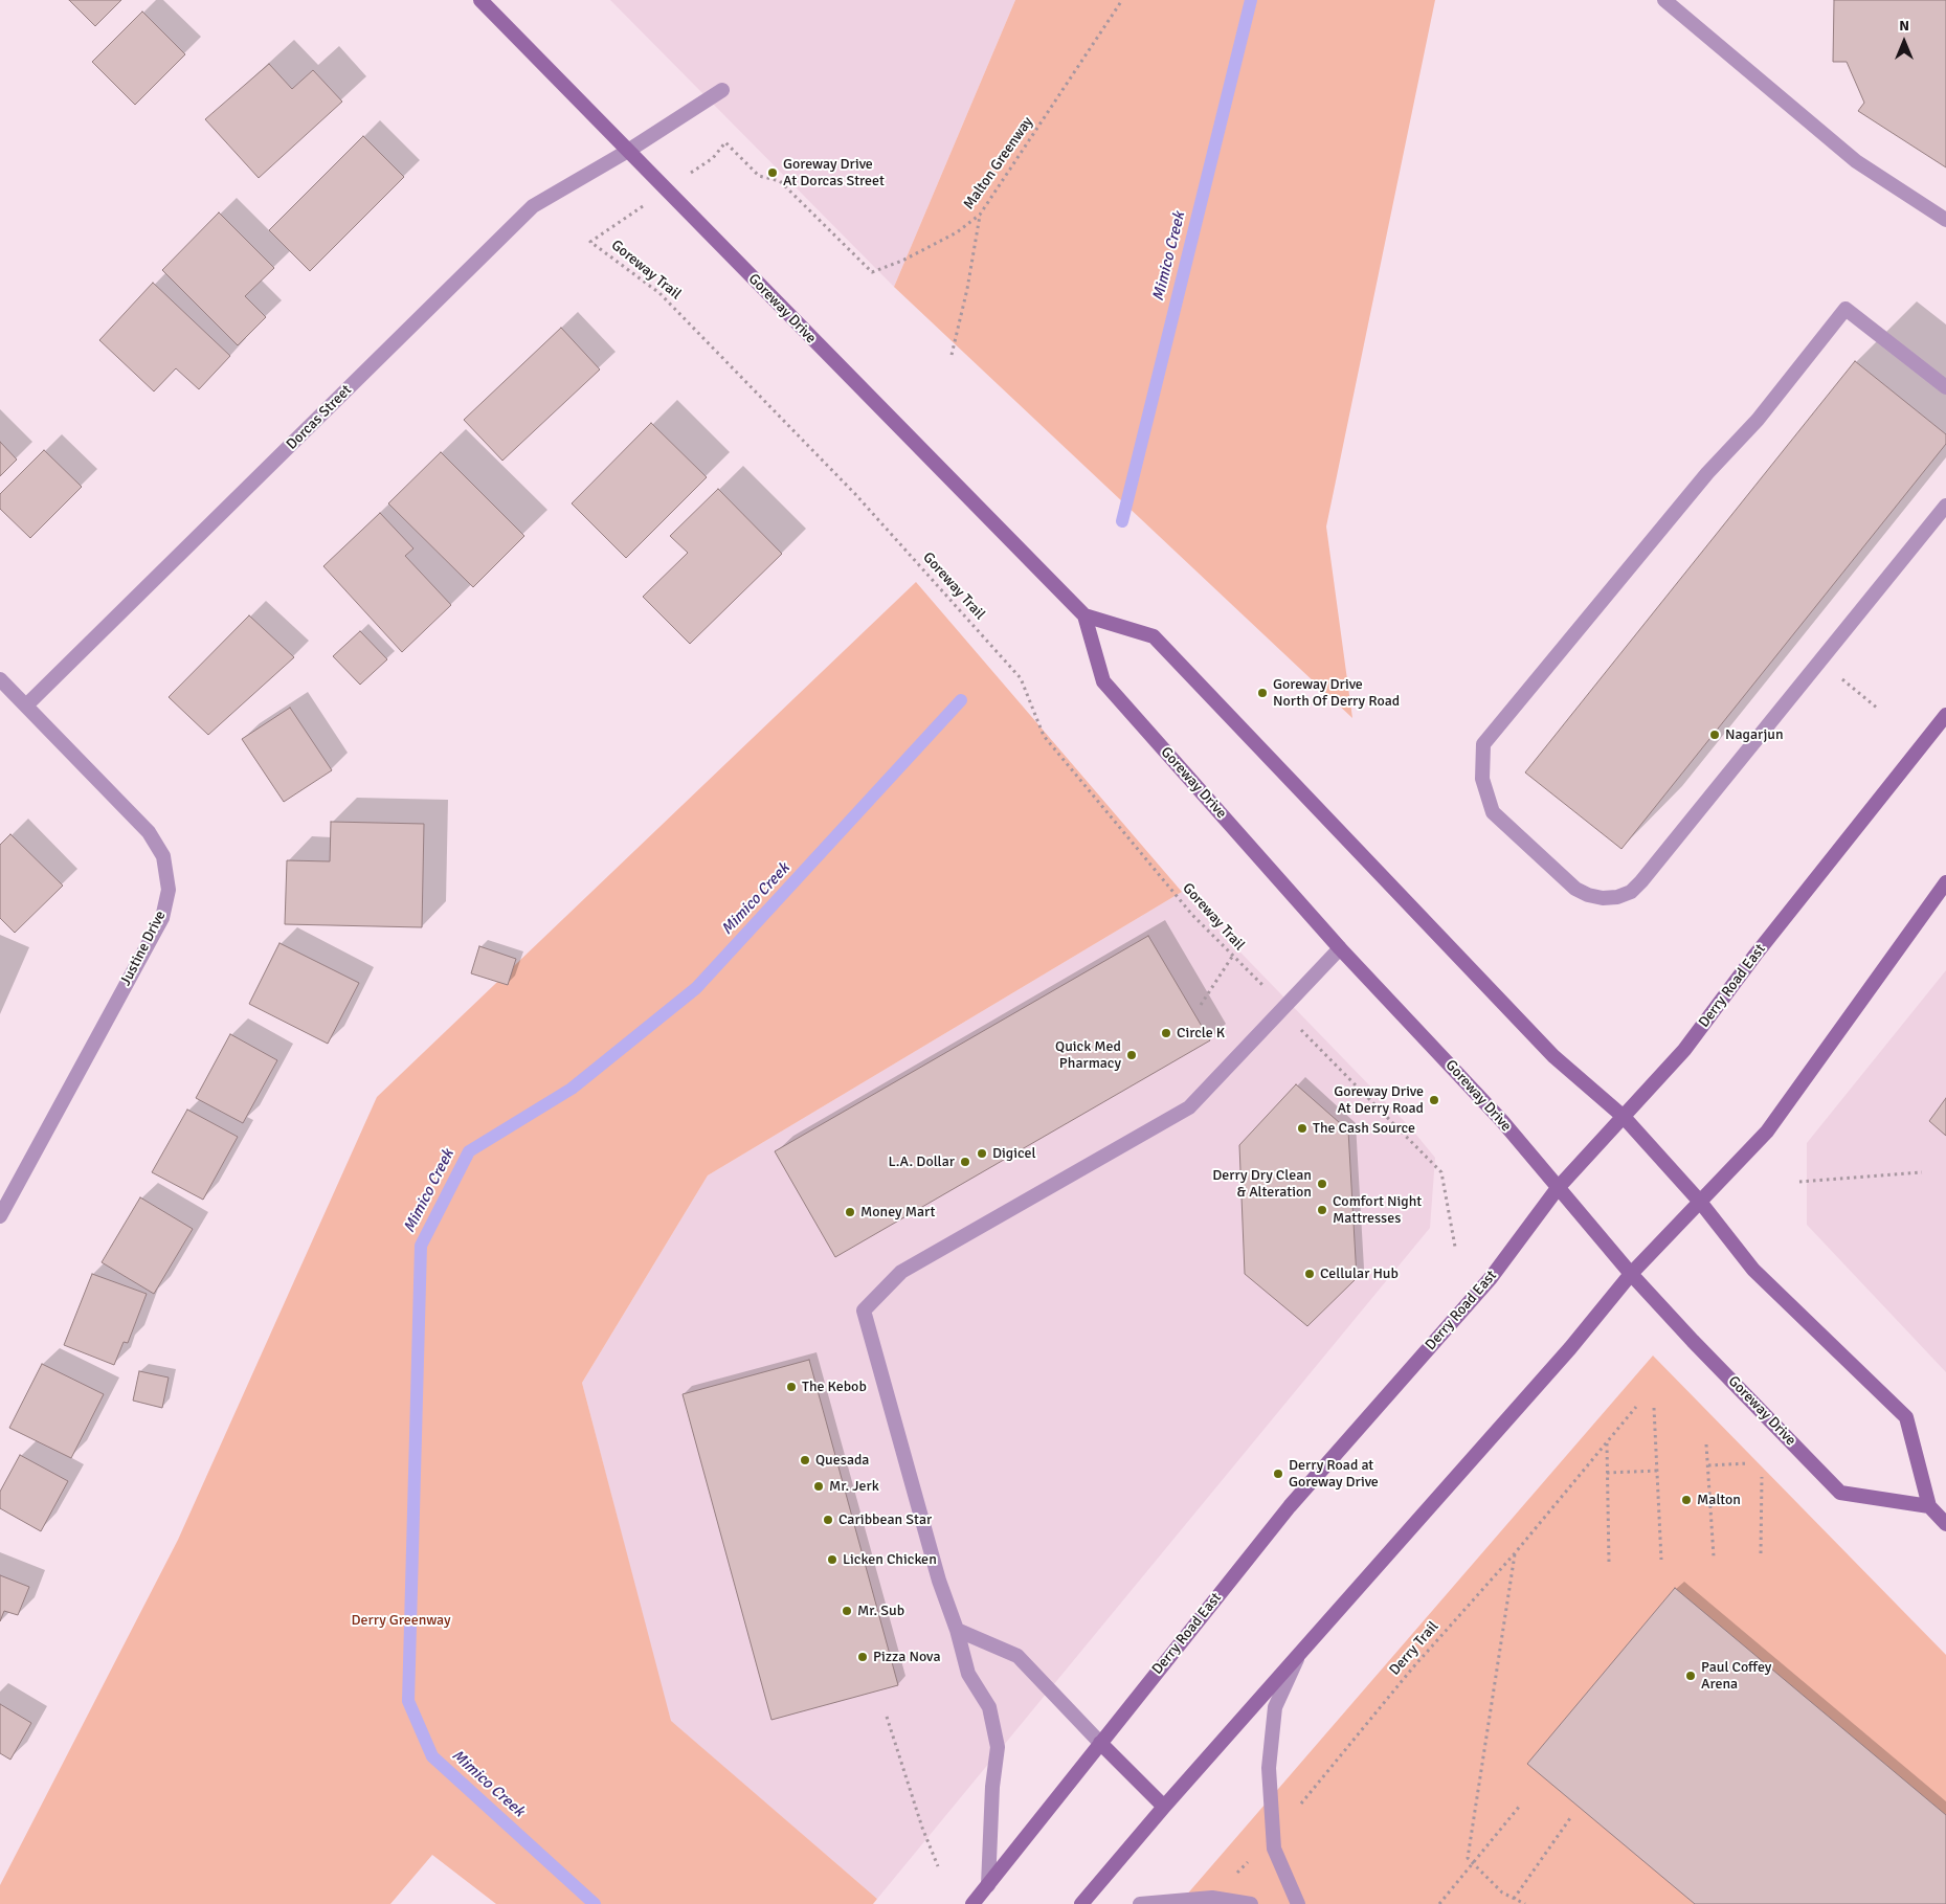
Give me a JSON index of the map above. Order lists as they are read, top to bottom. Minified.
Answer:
{"streets":{"main road":["Goreway Drive","Derry Road East"],"street":["Dorcas Street","Justine Drive"],"path":["Malton Greenway","Goreway Trail","Derry Trail"]},"crossings":[["Goreway Drive","Dorcas Street"],["Goreway Drive","Derry Road East"],["Dorcas Street","Justine Drive"]],"water":["Mimico Creek"],"parks":["Derry Greenway"],"places":["Goreway Drive At Dorcas Street","Goreway Drive North Of Derry Road","Nagarjun","Circle K","Quick Med Pharmacy","Goreway Drive At Derry Road","The Cash Source","Digicel","L.A. Dollar","Derry Dry Clean & Alteration","Comfort Night Mattresses","Money Mart","Cellular Hub","The Kebob","Quesada","Derry Road at Goreway Drive","Mr. Jerk","Malton","Caribbean Star","Licken Chicken","Mr. Sub","Pizza Nova","Paul Coffey Arena"],"north":"top"}
